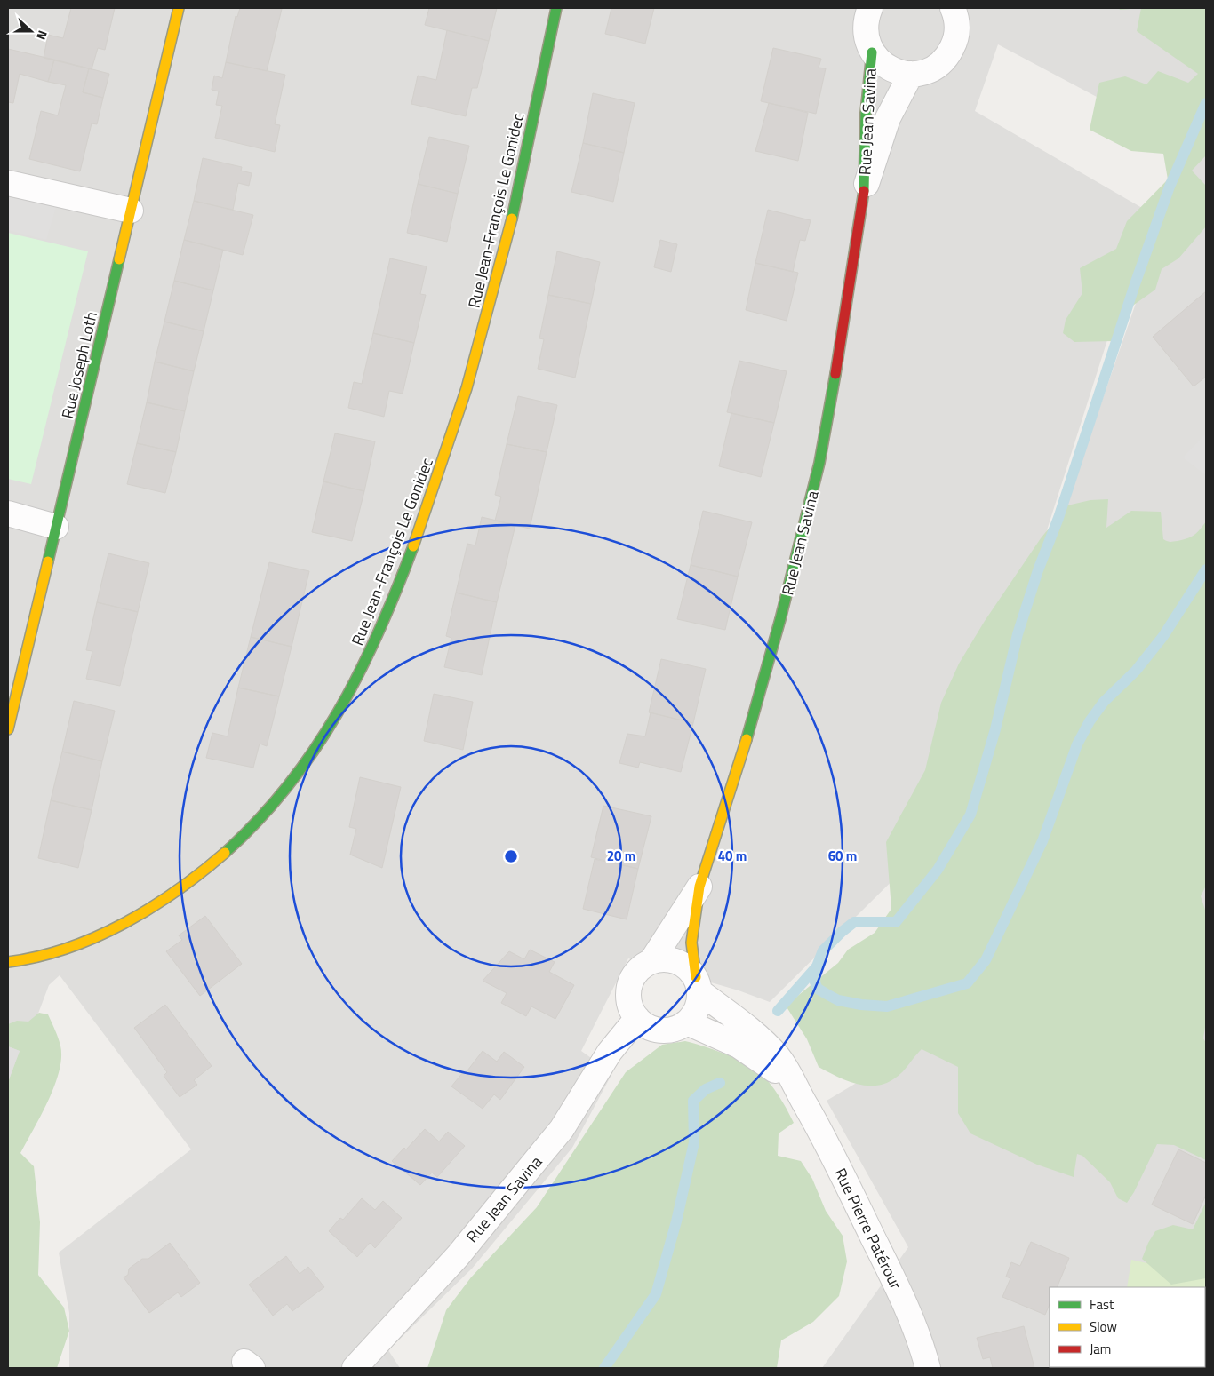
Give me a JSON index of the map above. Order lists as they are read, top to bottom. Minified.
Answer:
{"streets":{"street":["Rue Jean Savina","Rue Jean-François Le Gonidec","Rue Joseph Loth","Rue Pierre Patérour"]},"crossings":[["Rue Jean Savina","Rue Pierre Patérour"]],"legend":["Fast","Slow","Jam"],"north":"right","rings":["20 m","40 m","60 m"]}
